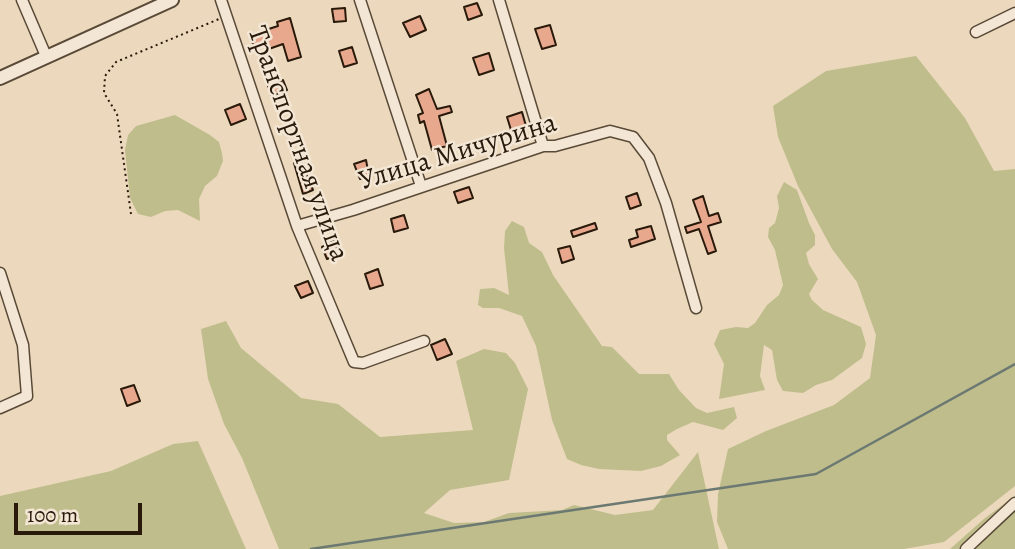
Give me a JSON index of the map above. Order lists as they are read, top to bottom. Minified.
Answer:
{"streets":{"street":["Транспортная улица","Улица Мичурина"]},"crossings":[["Транспортная улица","Улица Мичурина"]],"scale_bar":"100 m"}
